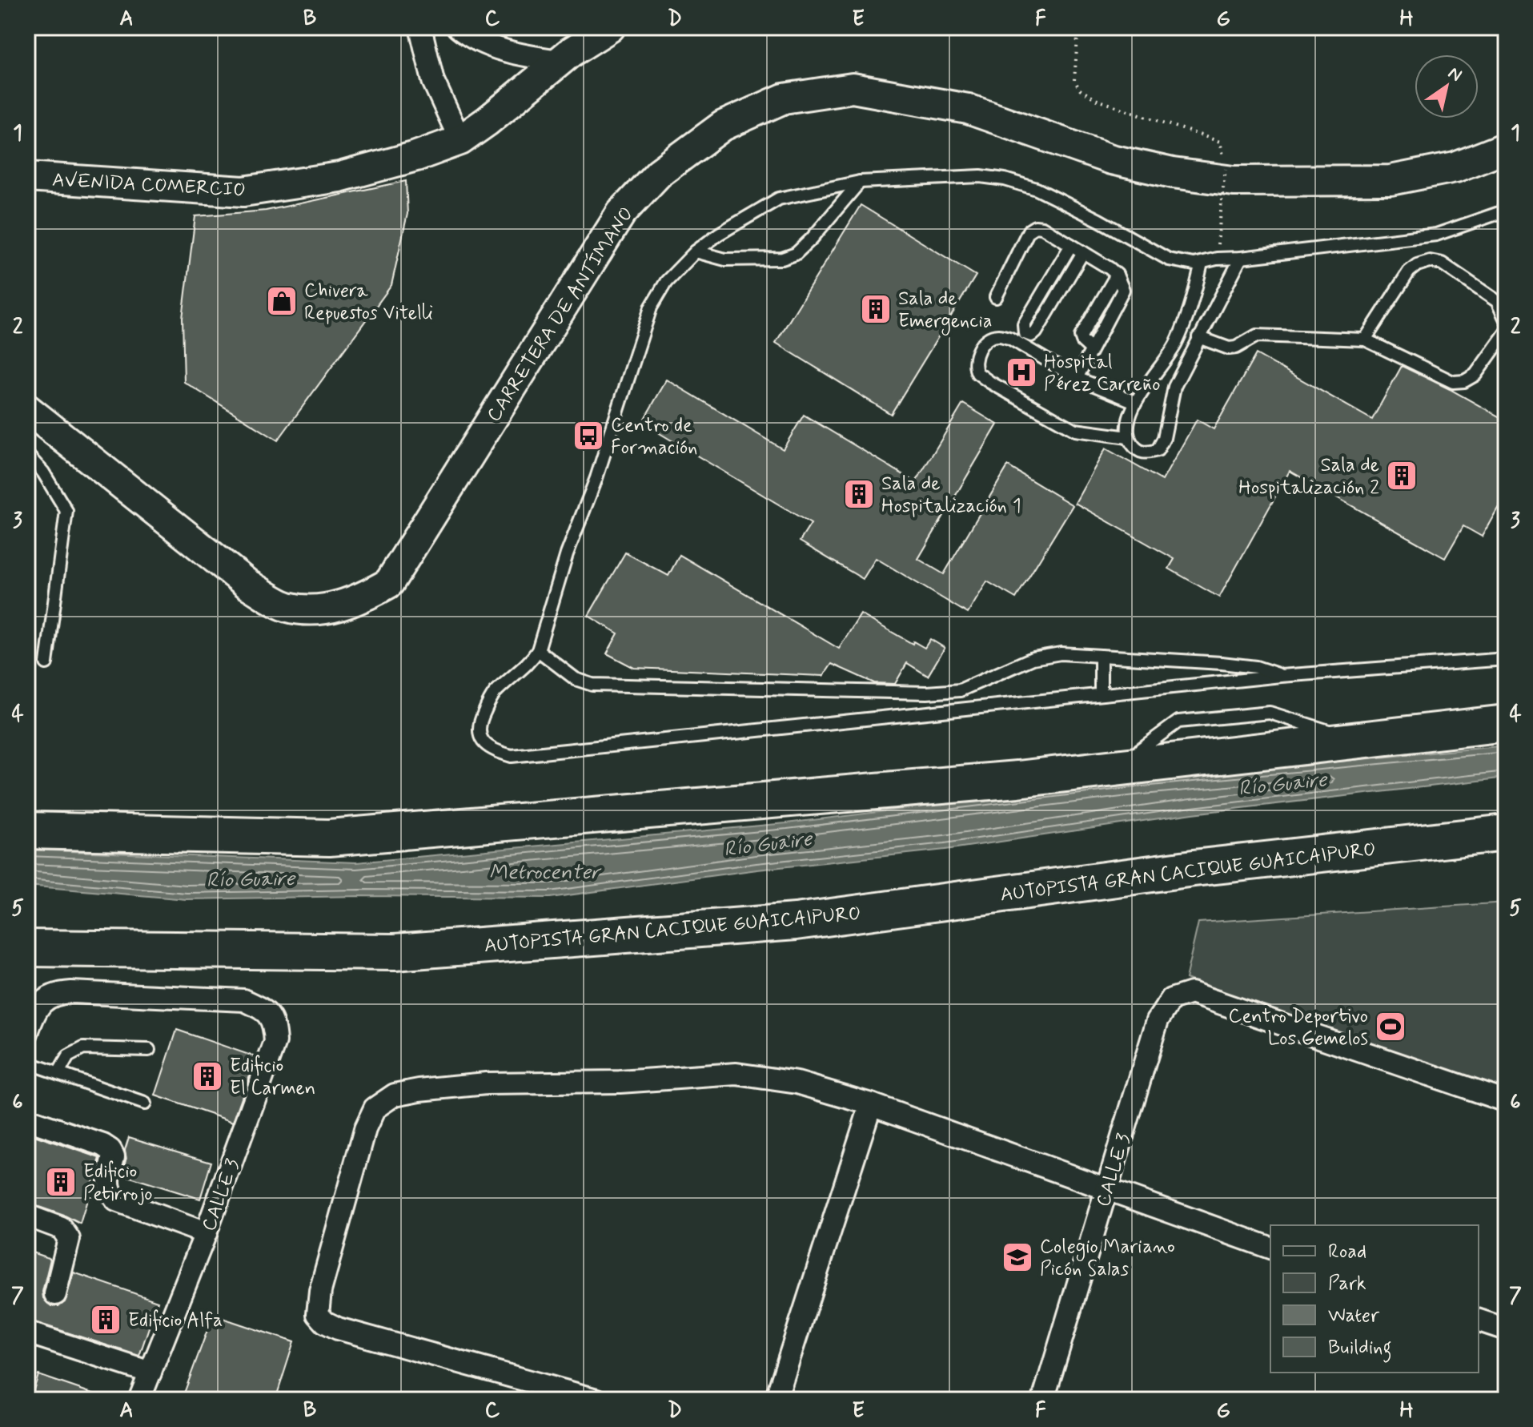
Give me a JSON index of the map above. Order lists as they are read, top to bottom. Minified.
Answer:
{"streets":{"highway":["AUTOPISTA GRAN CACIQUE GUAICAIPURO"],"main road":["AVENIDA COMERCIO","CARRETERA DE ANTÍMANO"],"street":["CALLE 3"]},"water":["Río Guaire","Metrocenter"],"places":{"shop":["Chivera Repuestos Vitelli"],"building":["Sala de Emergencia","Sala de Hospitalización 2","Sala de Hospitalización 1","Edificio El Carmen","Edificio Petirrojo","Edificio Alfa"],"hospital":["Hospital Pérez Carreño"],"bus stop":["Centro de Formación"],"sports":["Centro Deportivo Los Gemelos"],"school or university":["Colegio Mariano Picón Salas"]},"legend":["Road","Park","Water","Building"],"north":"top right","grid":{"columns":["A","B","C","D","E","F","G","H"],"rows":["1","2","3","4","5","6","7"]}}
